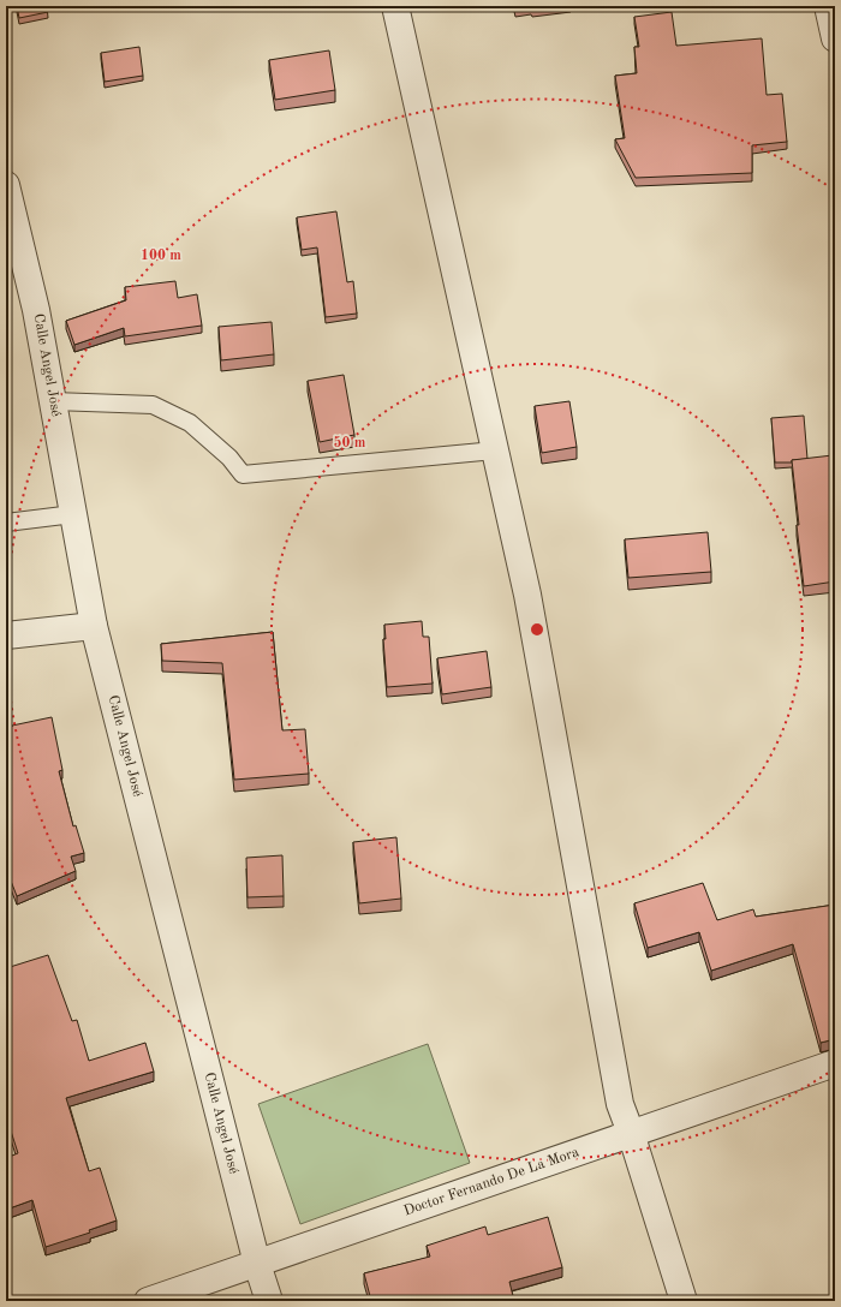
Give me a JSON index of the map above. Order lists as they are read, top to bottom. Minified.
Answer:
{"streets":{"street":["Calle Angel José","Doctor Fernando De La Mora"]},"crossings":[["Calle Angel José","Doctor Fernando De La Mora"]],"rings":["100 m","50 m"]}
